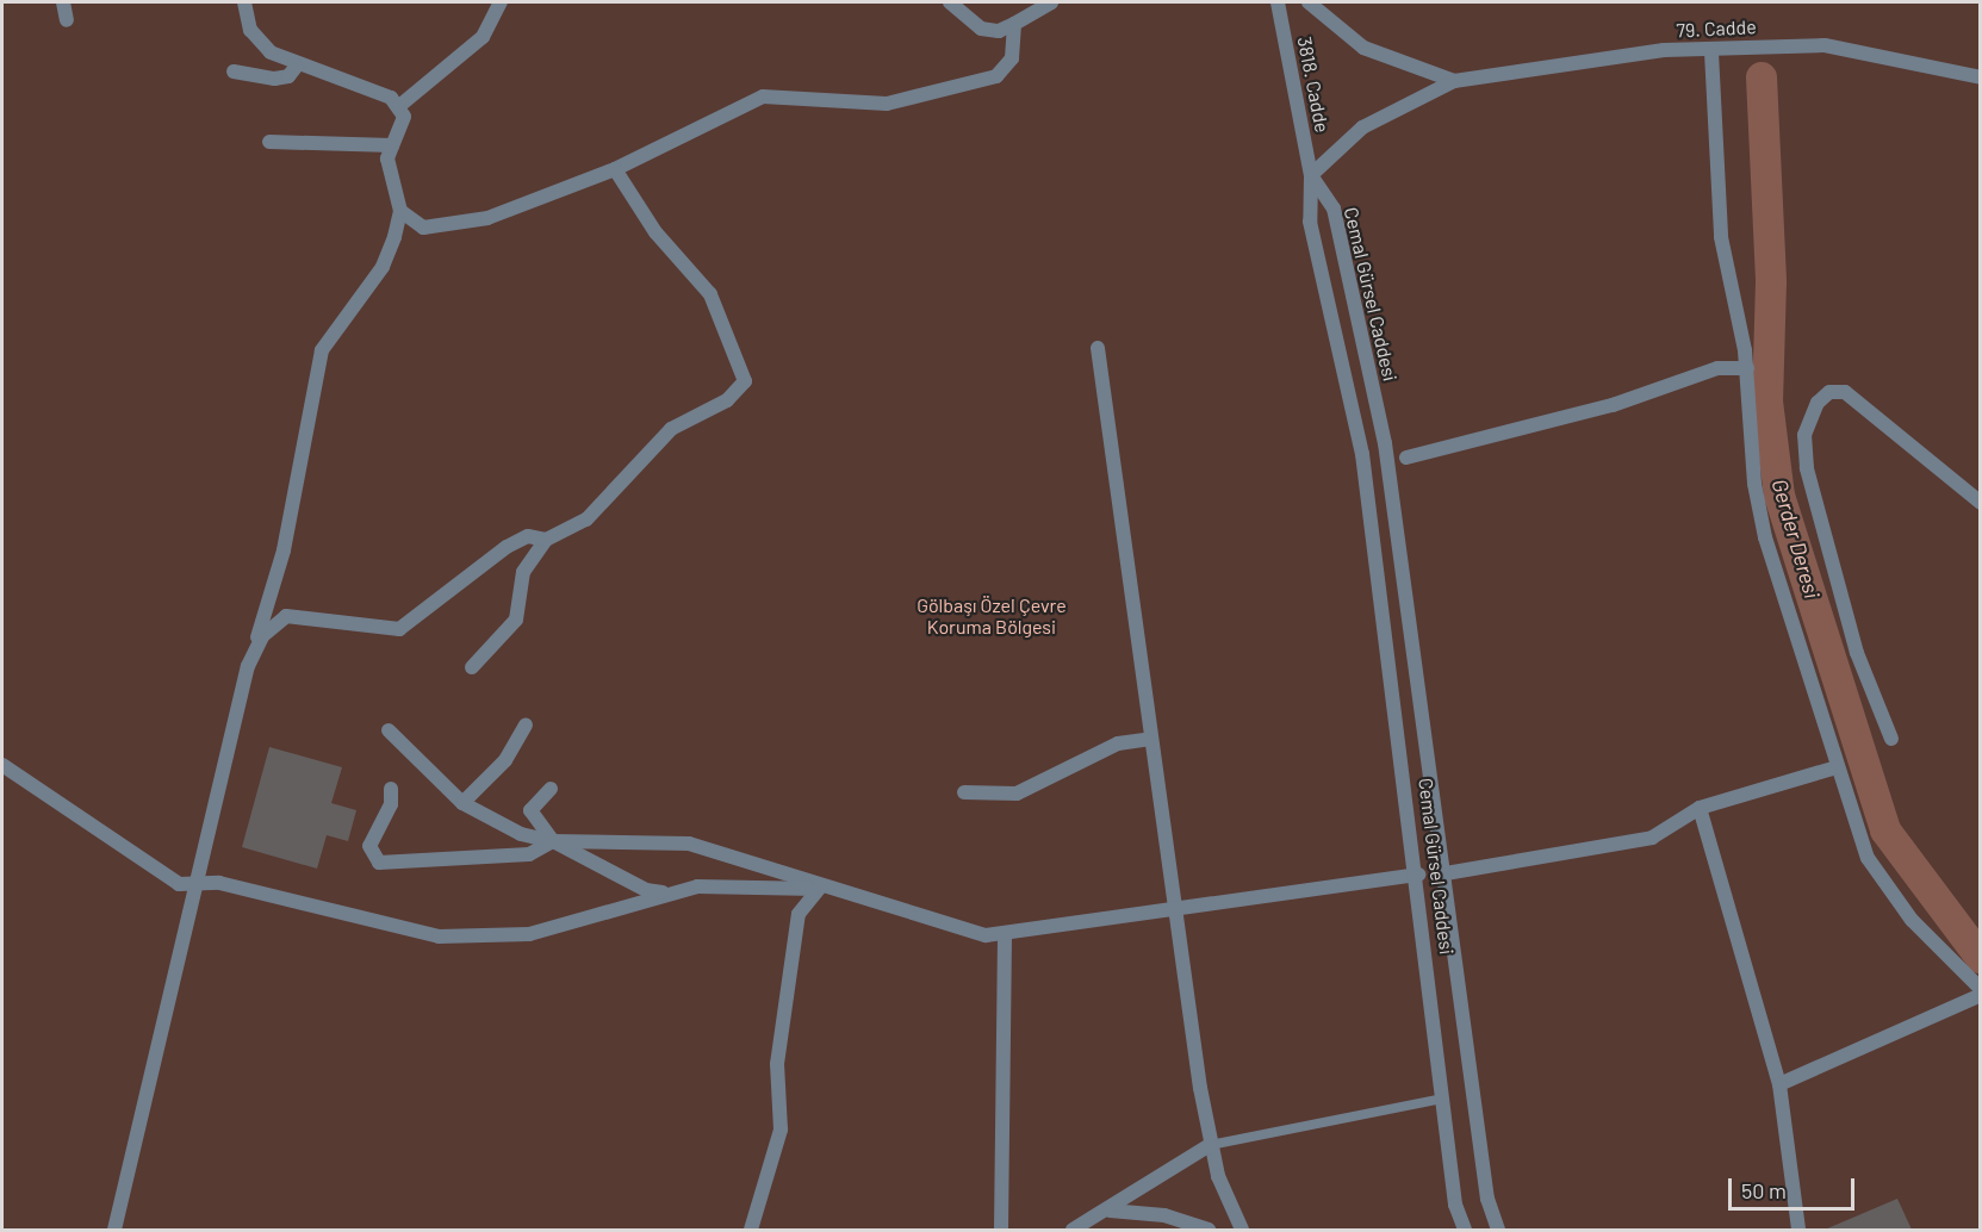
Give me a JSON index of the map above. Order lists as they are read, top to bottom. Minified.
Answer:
{"streets":{"street":["79. Cadde","3818. Cadde","Cemal Gürsel Caddesi"]},"crossings":[["79. Cadde","3818. Cadde"],["79. Cadde","Cemal Gürsel Caddesi"],["3818. Cadde","Cemal Gürsel Caddesi"]],"water":["Gerder Deresi"],"parks":["Gölbaşı Özel Çevre Koruma Bölgesi"],"scale_bar":"50 m"}
